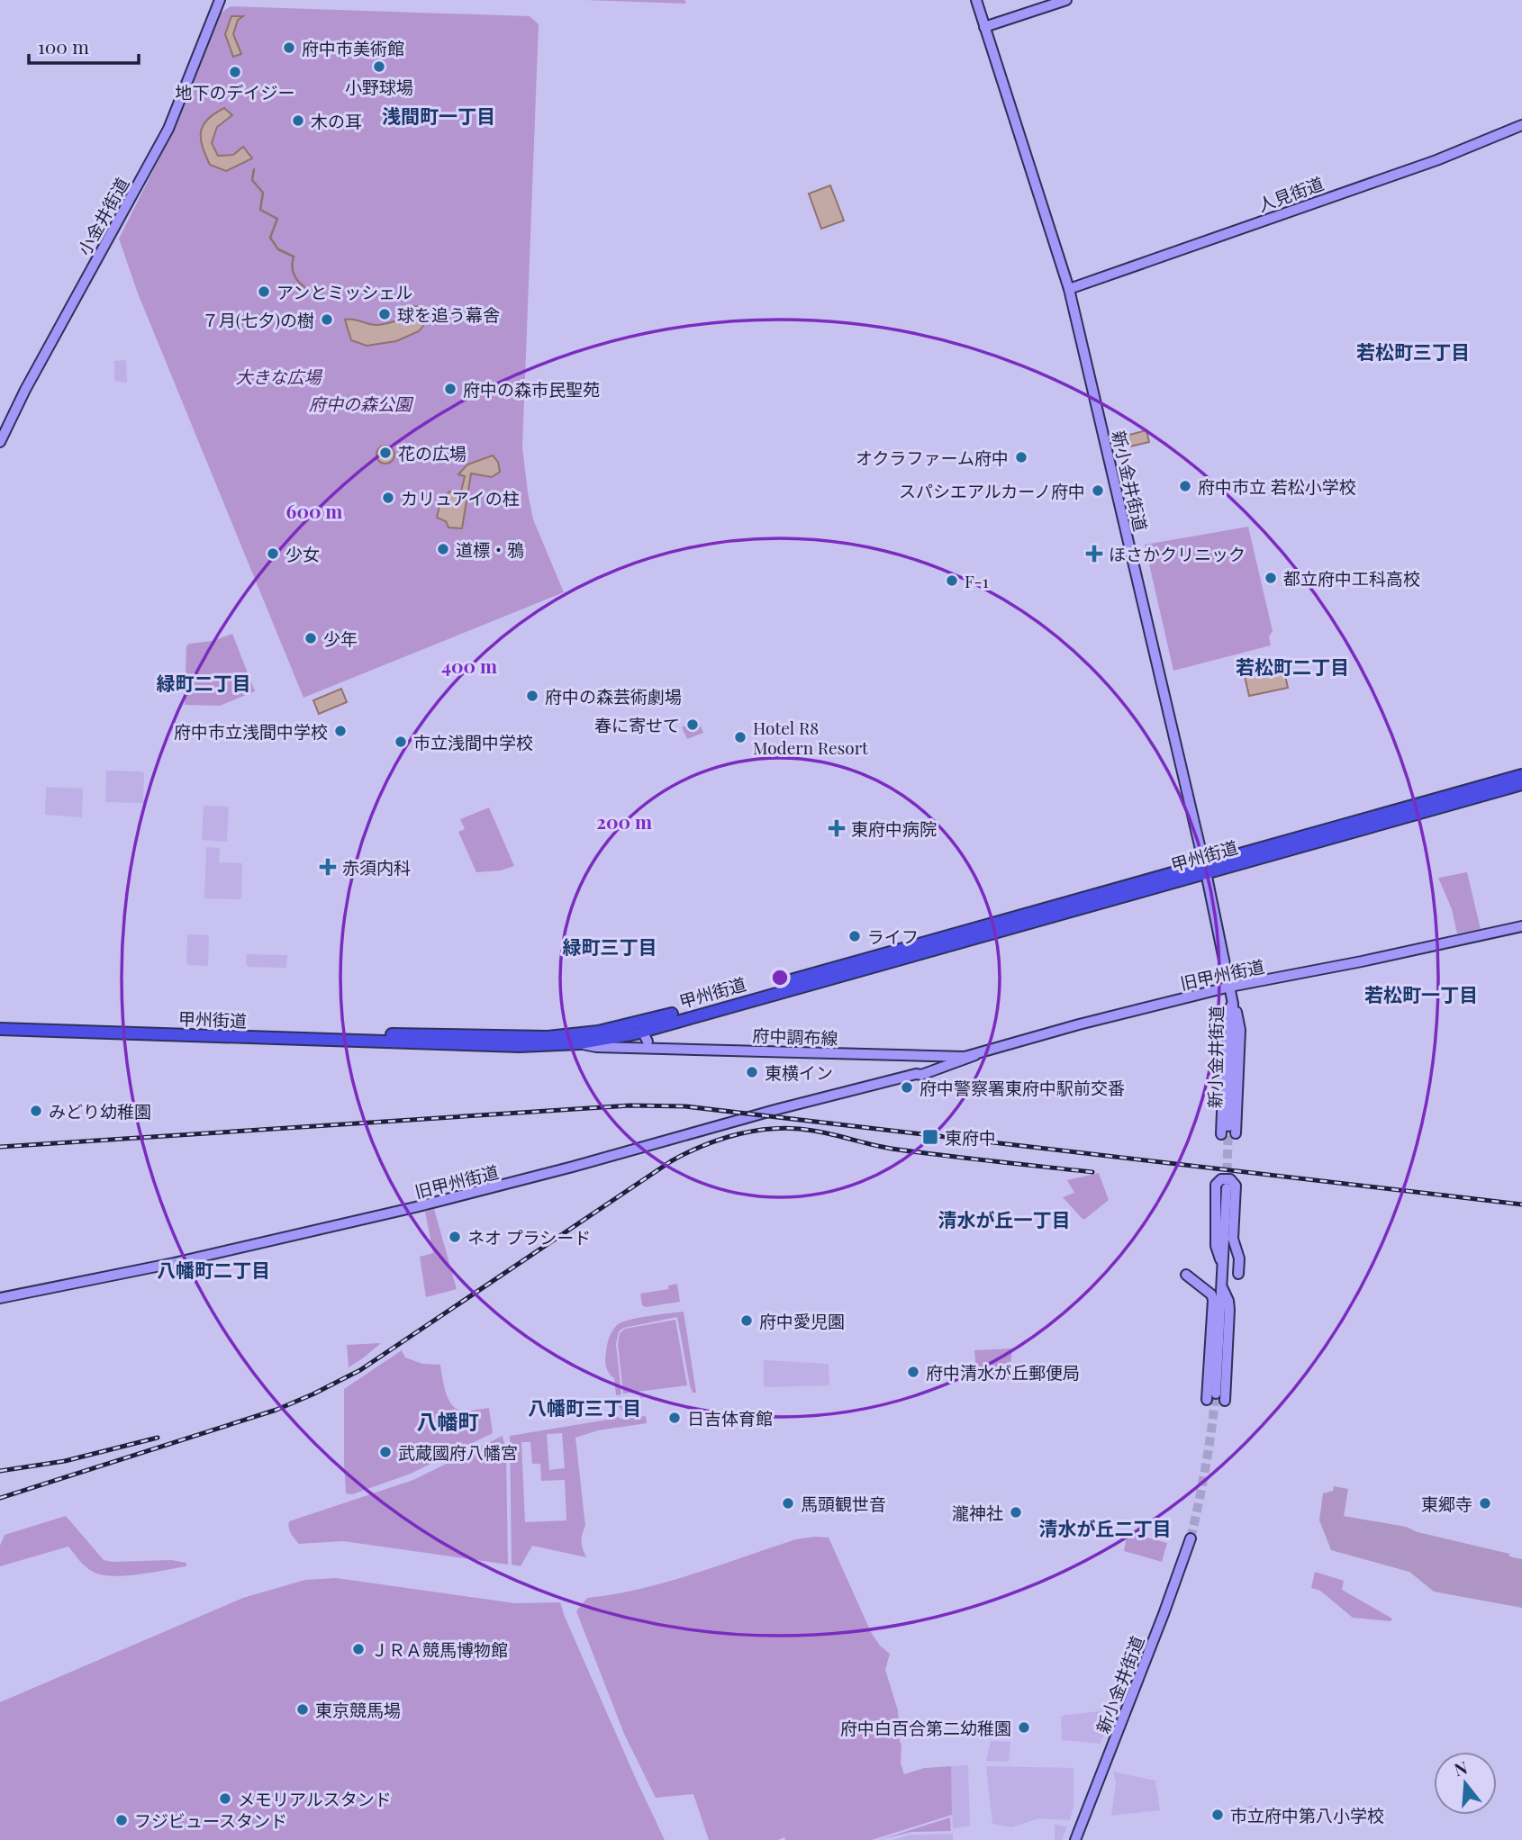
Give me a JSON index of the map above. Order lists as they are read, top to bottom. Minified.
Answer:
{"streets":{"highway":["甲州街道"],"main road":["人見街道","小金井街道","新小金井街道","旧甲州街道","府中調布線"]},"crossings":[["人見街道","新小金井街道"],["新小金井街道","甲州街道"],["新小金井街道","旧甲州街道"],["甲州街道","府中調布線"],["旧甲州街道","府中調布線"]],"districts":["浅間町一丁目","若松町三丁目","若松町二丁目","緑町二丁目","緑町三丁目","若松町一丁目","清水が丘一丁目","八幡町二丁目","八幡町三丁目","八幡町","清水が丘二丁目"],"parks":["大きな広場","府中の森公園"],"places":{"other":["府中市美術館","小野球場","地下のデイジー","木の耳","アンとミッシェル","球を追う幕舎","７月(七夕)の樹","府中の森市民聖苑","花の広場","オクラファーム府中","府中市立 若松小学校","スパシエアルカーノ府中","カリュアイの柱","道標・鴉","少女","都立府中工科高校","F-1","少年","府中の森芸術劇場","春に寄せて","府中市立浅間中学校","Hotel R8 Modern Resort","市立浅間中学校","ライフ","東横イン","府中警察署東府中駅前交番","みどり幼稚園","ネオ プラシード","府中愛児園","府中清水が丘郵便局","日吉体育館","武蔵國府八幡宮","馬頭観世音","東郷寺","瀧神社","ＪＲＡ競馬博物館","東京競馬場","府中白百合第二幼稚園","メモリアルスタンド","市立府中第八小学校","フジビュースタンド"],"health":["ほさかクリニック","東府中病院","赤須内科"],"transit":["東府中"]},"scale_bar":"100 m","north":"top","rings":["600 m","400 m","200 m"]}
